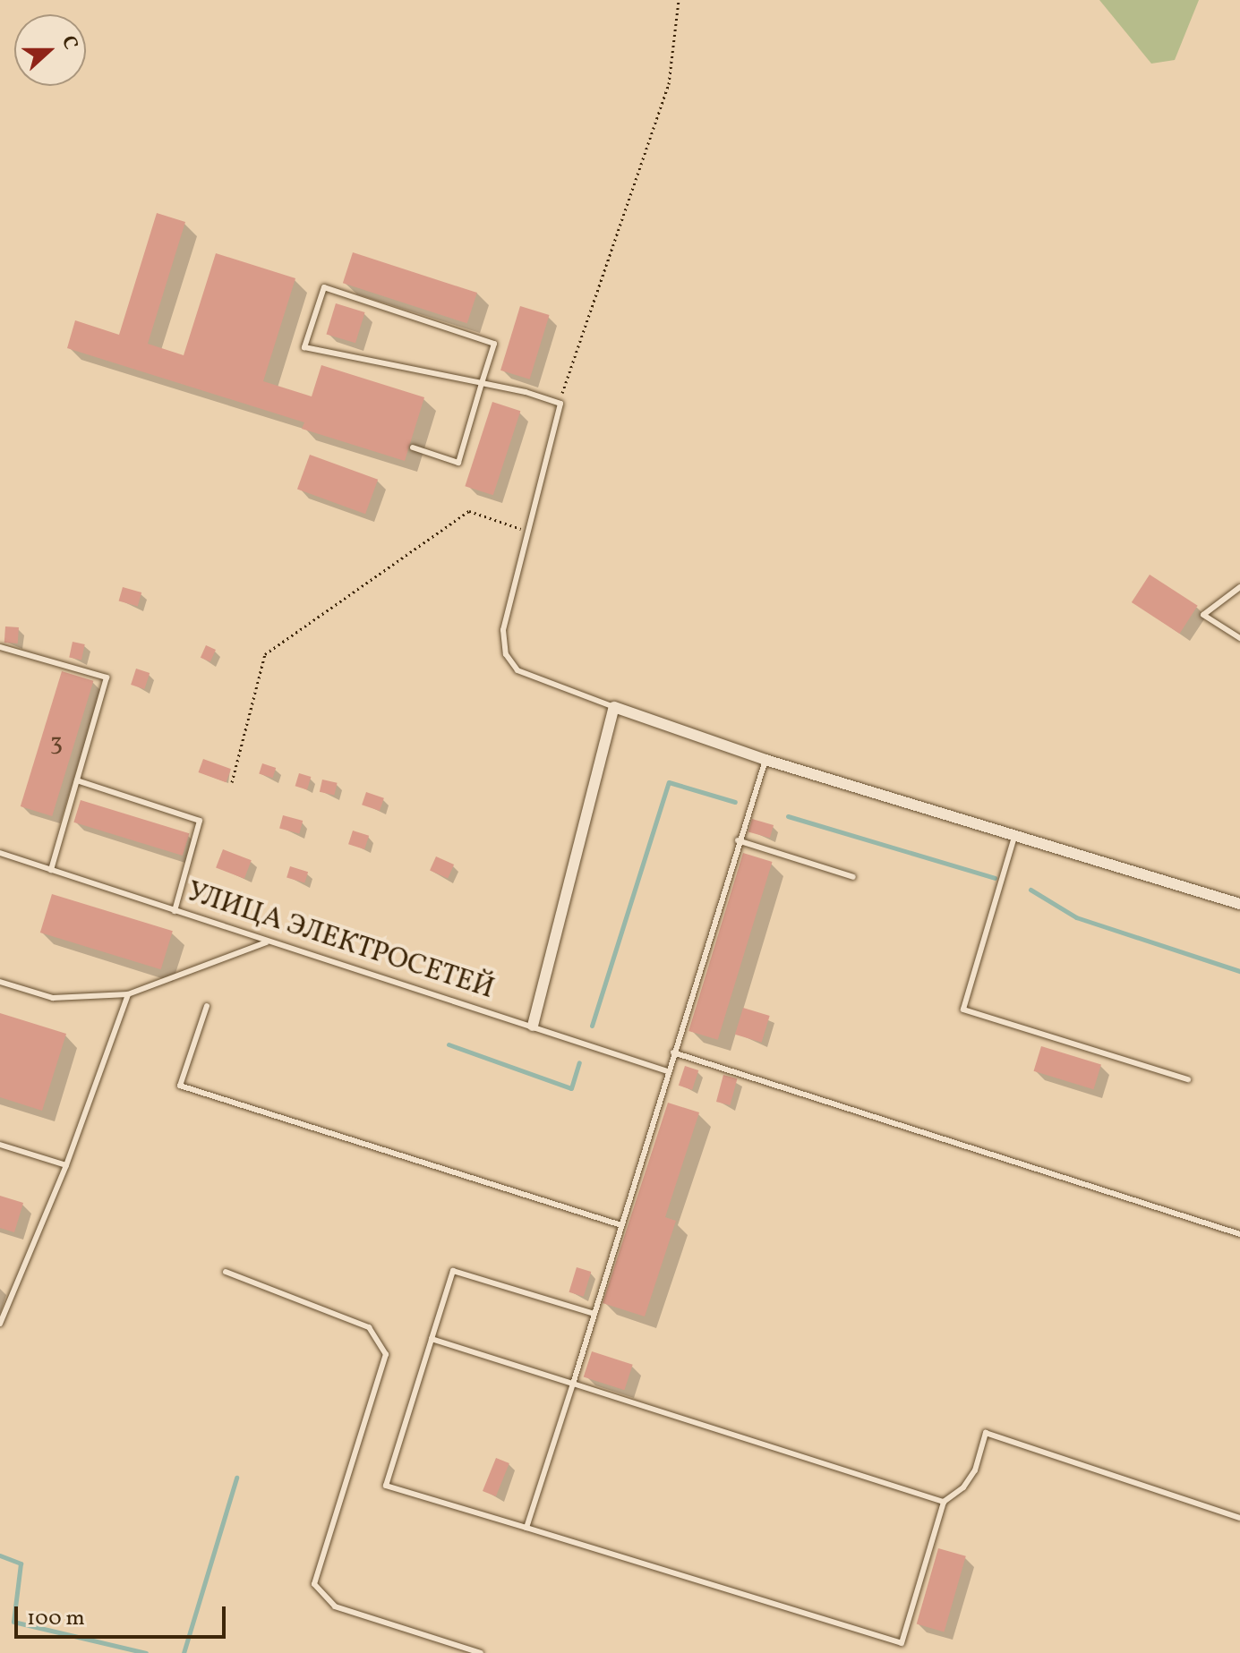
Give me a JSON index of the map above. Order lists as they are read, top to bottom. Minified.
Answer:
{"streets":{"lane":["УЛИЦА ЭЛЕКТРОСЕТЕЙ"]},"house_numbers":["3"],"scale_bar":"100 m","north":"right"}
